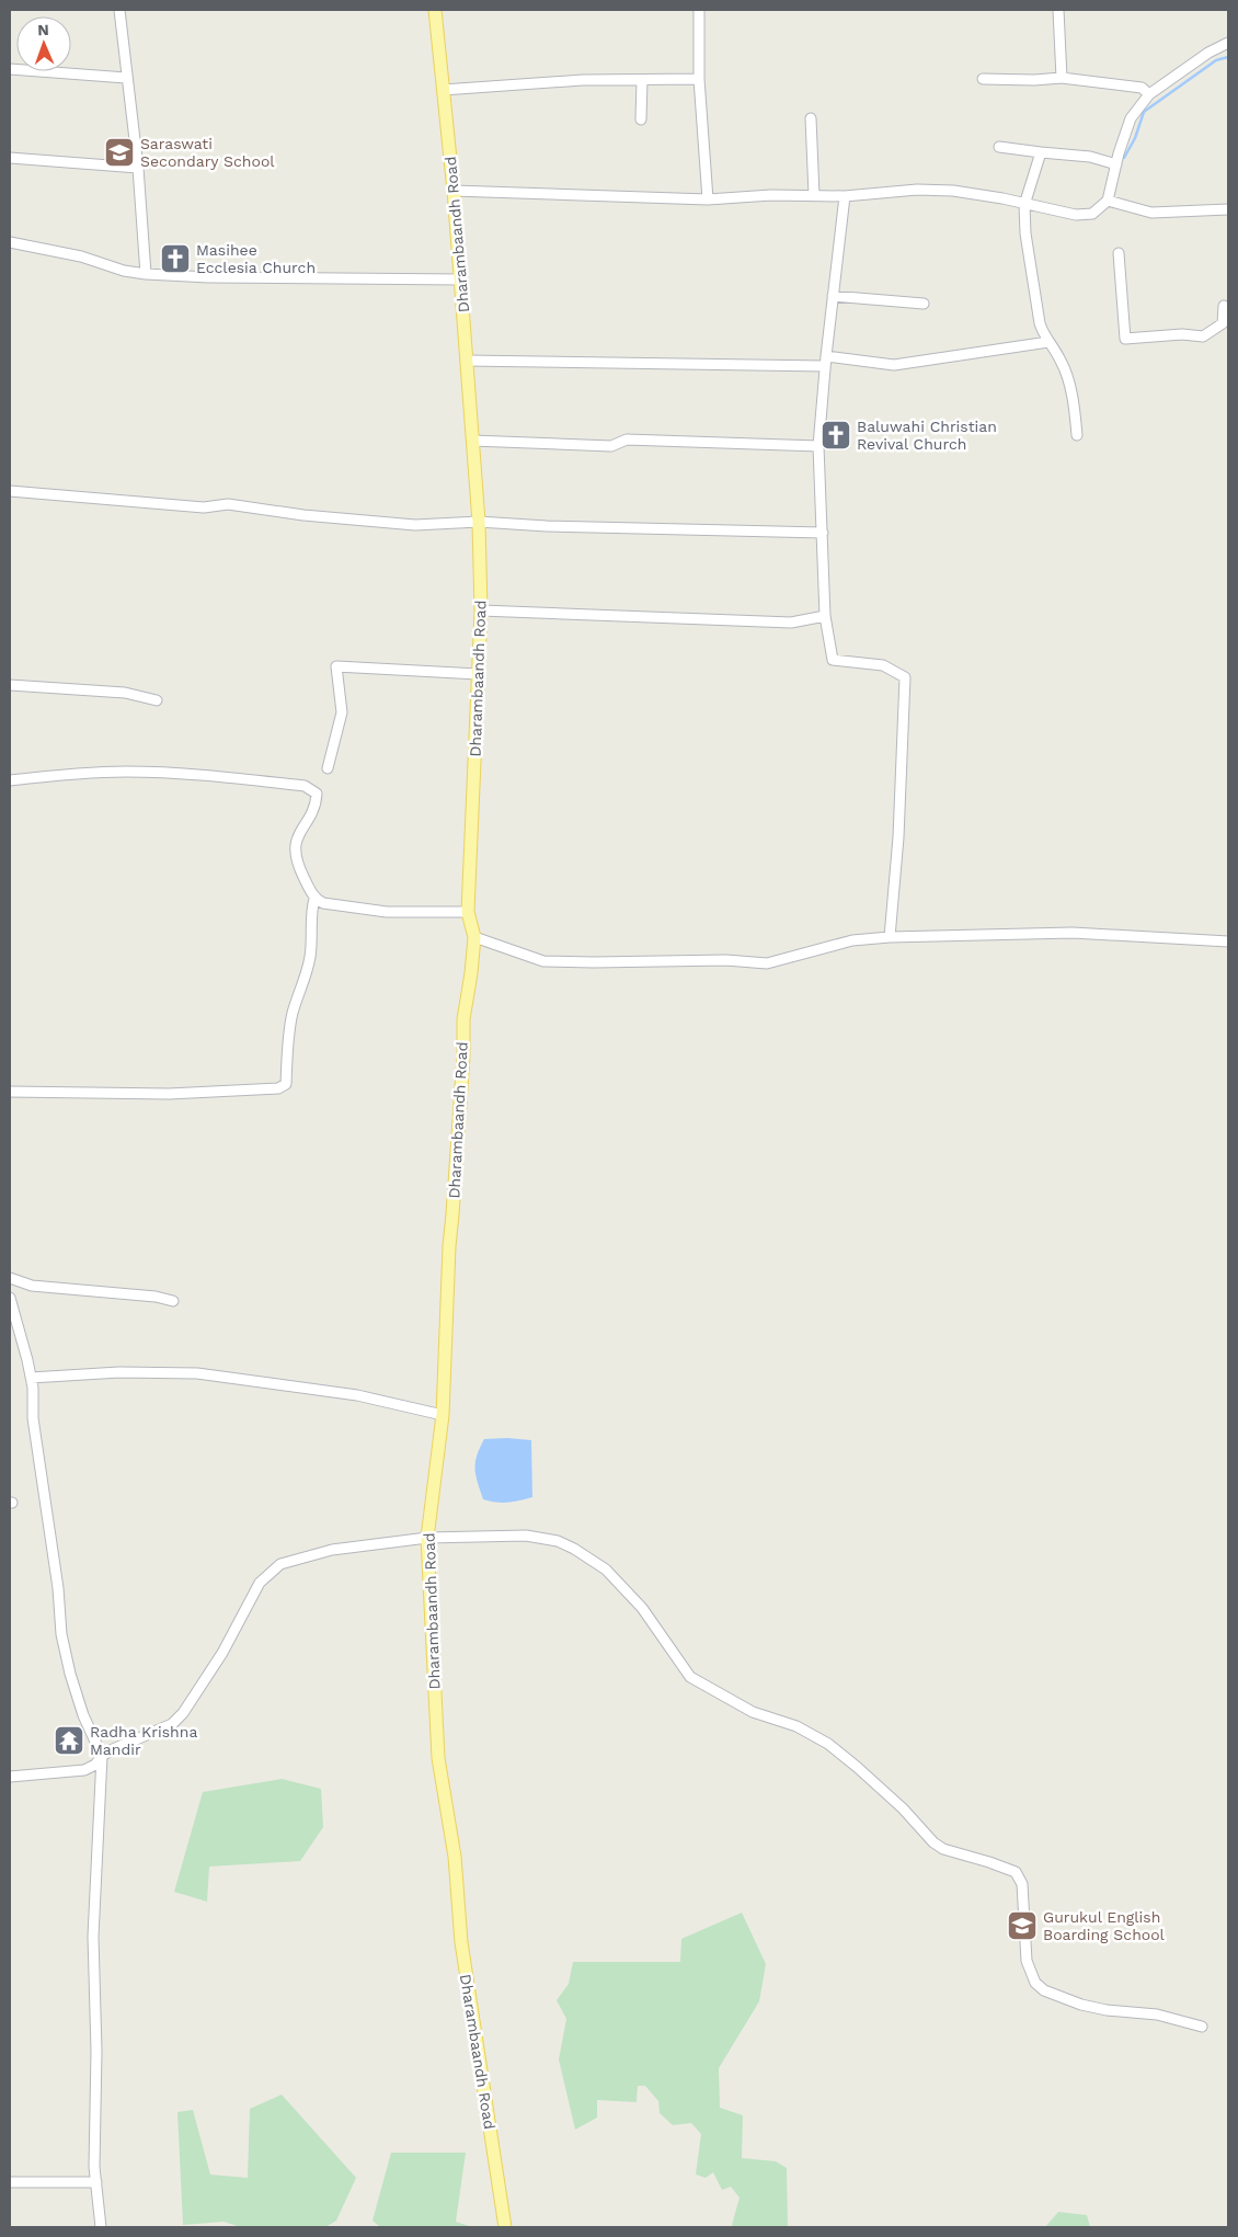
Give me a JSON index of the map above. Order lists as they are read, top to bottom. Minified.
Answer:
{"streets":{"main road":["Dharambaandh Road"]},"places":{"school or university":["Saraswati Secondary School","Gurukul English Boarding School"],"church":["Masihee Ecclesia Church","Baluwahi Christian Revival Church"],"temple":["Radha Krishna Mandir"]},"north":"top"}
